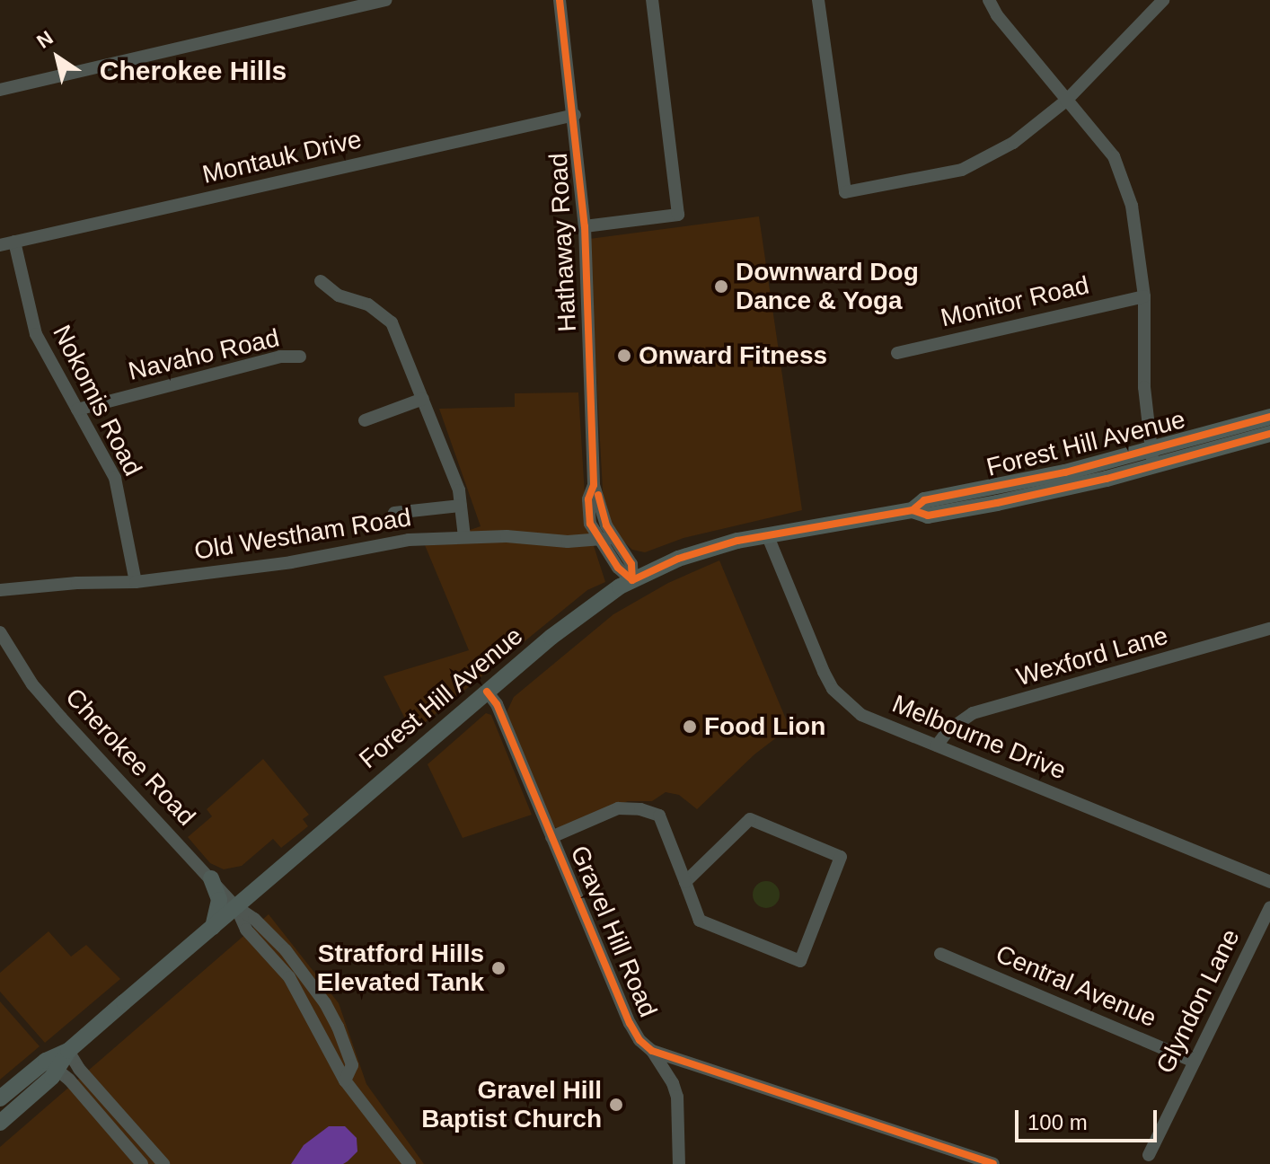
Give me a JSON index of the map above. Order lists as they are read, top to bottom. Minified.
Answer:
{"streets":{"main road":["Forest Hill Avenue"],"street":["Montauk Drive","Hathaway Road","Monitor Road","Navaho Road","Nokomis Road","Old Westham Road","Wexford Lane","Melbourne Drive","Cherokee Road","Gravel Hill Road","Central Avenue","Glyndon Lane"]},"crossings":[["Montauk Drive","Hathaway Road"],["Montauk Drive","Nokomis Road"],["Hathaway Road","Forest Hill Avenue"],["Hathaway Road","Old Westham Road"],["Navaho Road","Nokomis Road"],["Nokomis Road","Old Westham Road"],["Forest Hill Avenue","Melbourne Drive"],["Forest Hill Avenue","Cherokee Road"],["Forest Hill Avenue","Gravel Hill Road"],["Wexford Lane","Melbourne Drive"],["Central Avenue","Glyndon Lane"]],"districts":["Cherokee Hills"],"places":["Downward Dog Dance & Yoga","Onward Fitness","Food Lion","Stratford Hills Elevated Tank","Gravel Hill Baptist Church"],"scale_bar":"100 m","north":"top left"}
